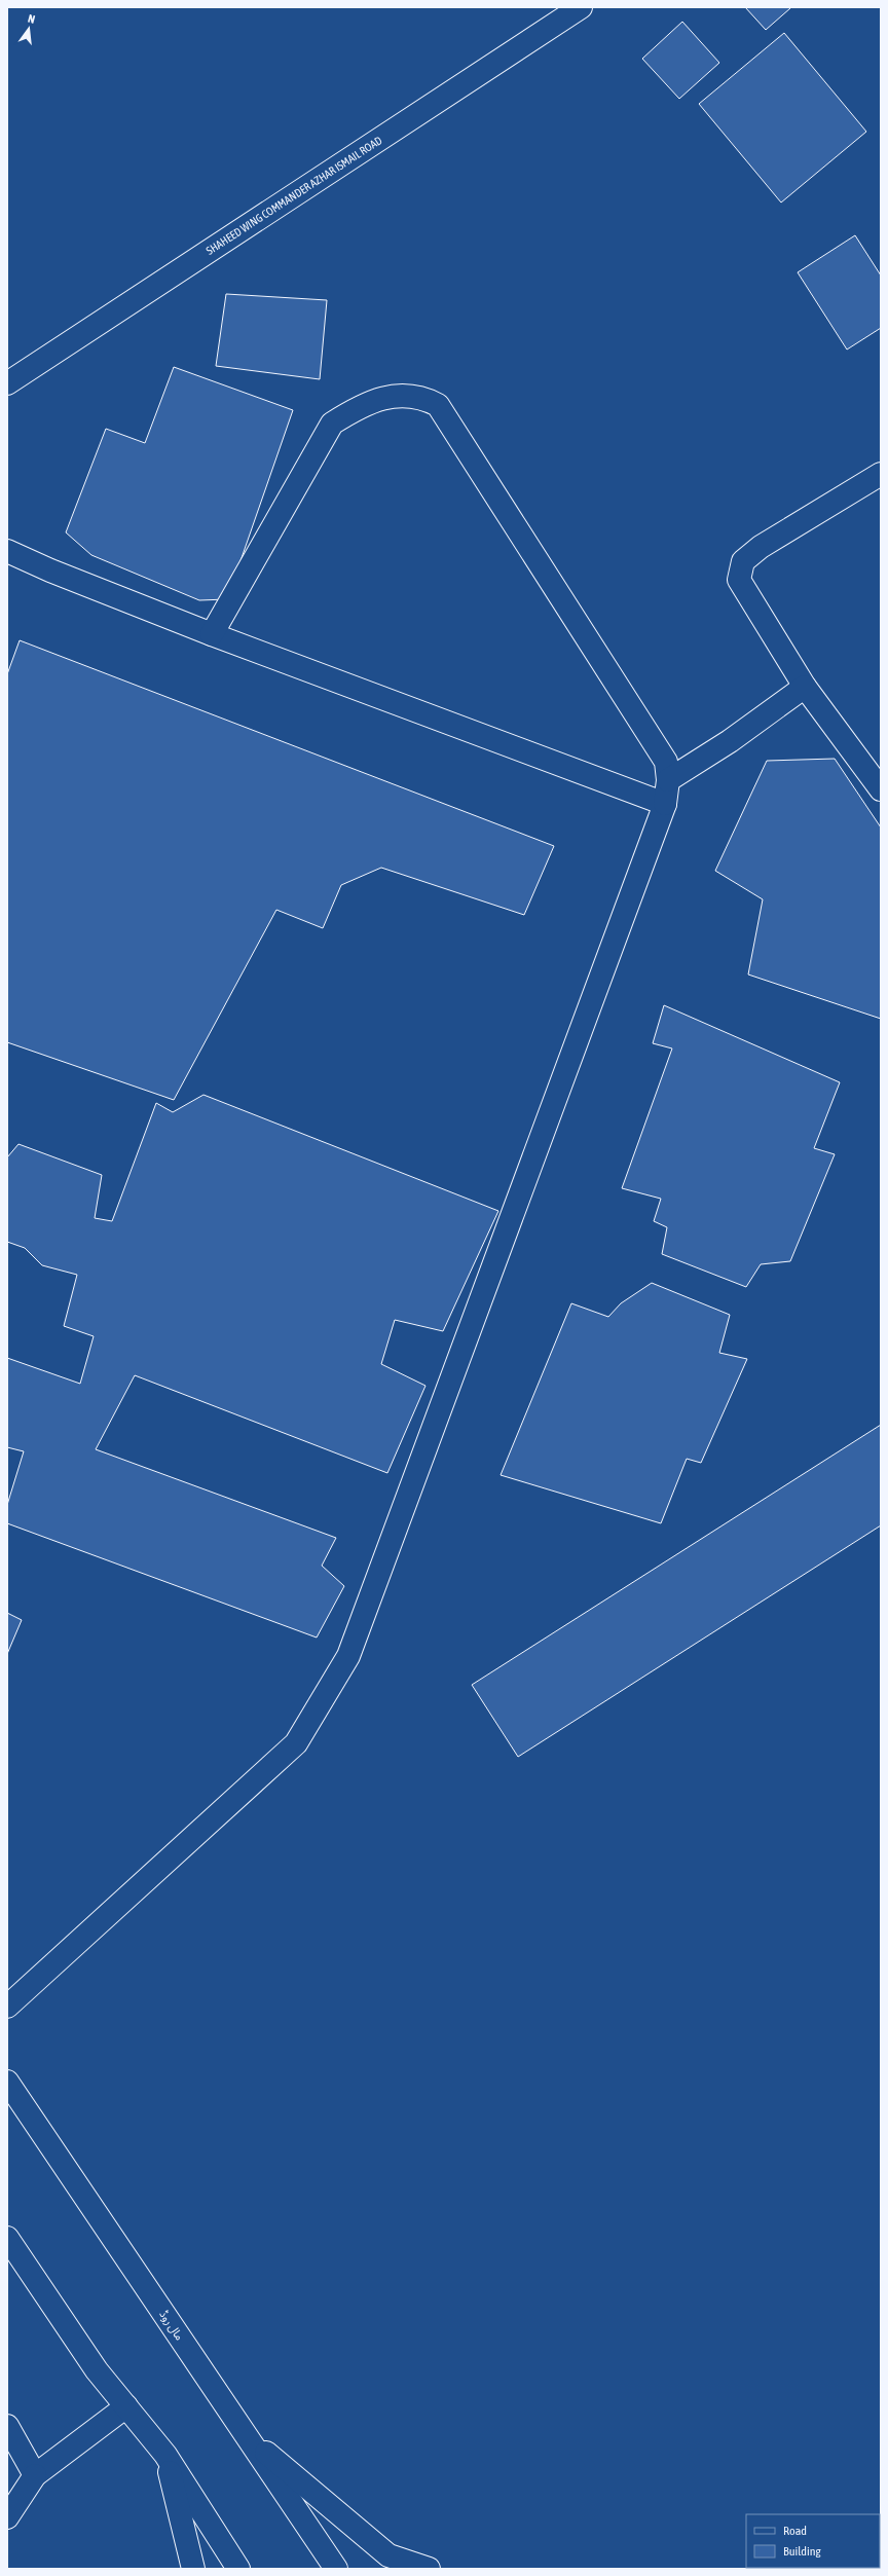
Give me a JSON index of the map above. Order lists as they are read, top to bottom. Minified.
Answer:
{"streets":{"street":["SHAHEED WING COMMANDER AZHAR ISMAIL ROAD","مال روڈ"]},"legend":["Road","Building"],"north":"top"}
